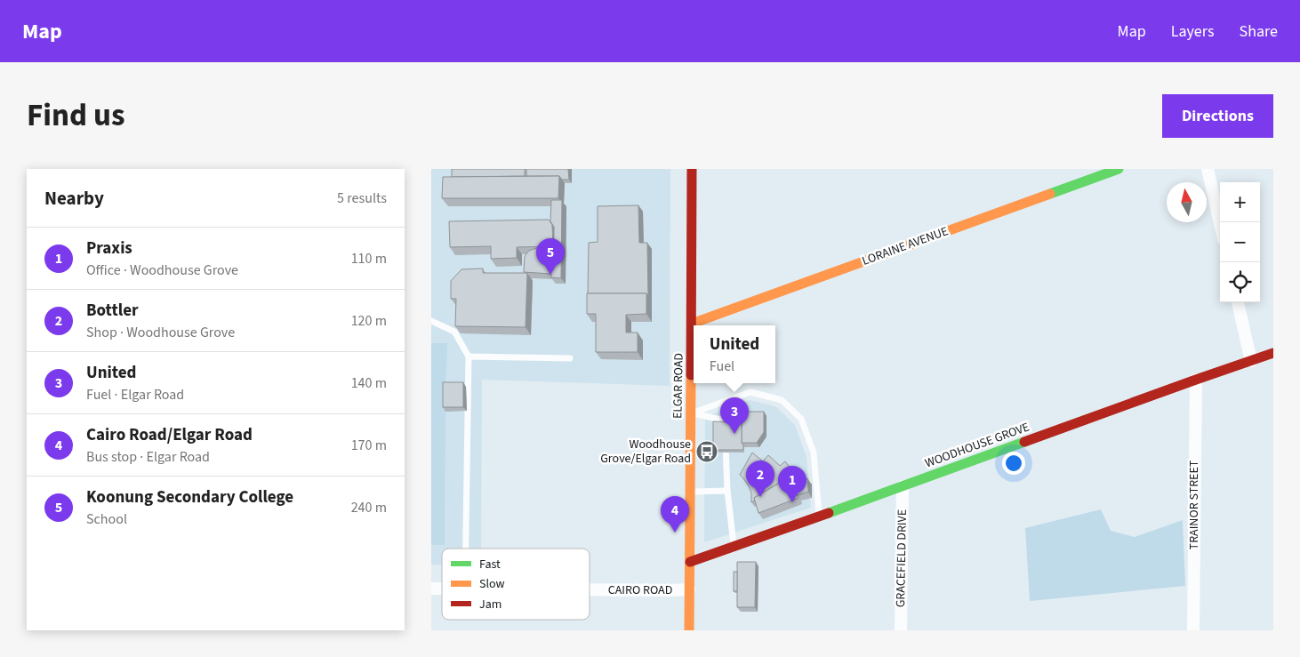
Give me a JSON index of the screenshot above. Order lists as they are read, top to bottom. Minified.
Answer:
{"streets":{"street":["LORAINE AVENUE","ELGAR ROAD","WOODHOUSE GROVE","TRAINOR STREET","GRACEFIELD DRIVE","CAIRO ROAD"]},"crossings":[["LORAINE AVENUE","ELGAR ROAD"],["ELGAR ROAD","WOODHOUSE GROVE"],["ELGAR ROAD","CAIRO ROAD"],["WOODHOUSE GROVE","TRAINOR STREET"],["WOODHOUSE GROVE","GRACEFIELD DRIVE"]],"places":{"bus stop":["Woodhouse Grove/Elgar Road"]},"legend":["Fast","Slow","Jam"],"north":"top","page":{"header":"Map","nav":["Map","Layers","Share"],"title":"Find us","buttons":"Directions","heading":["Nearby","5 results"],"map_buttons":["+","−"],"list":[{"mark":"1","name":"Praxis","note":"Office · Woodhouse Grove","value":"110 m"},{"mark":"2","name":"Bottler","note":"Shop · Woodhouse Grove","value":"120 m"},{"mark":"3","name":"United","note":"Fuel · Elgar Road","value":"140 m"},{"mark":"4","name":"Cairo Road/Elgar Road","note":"Bus stop · Elgar Road","value":"170 m"},{"mark":"5","name":"Koonung Secondary College","note":"School","value":"240 m"}],"pins":["5","3","2","1","4"],"popup":["United","Fuel"]}}
